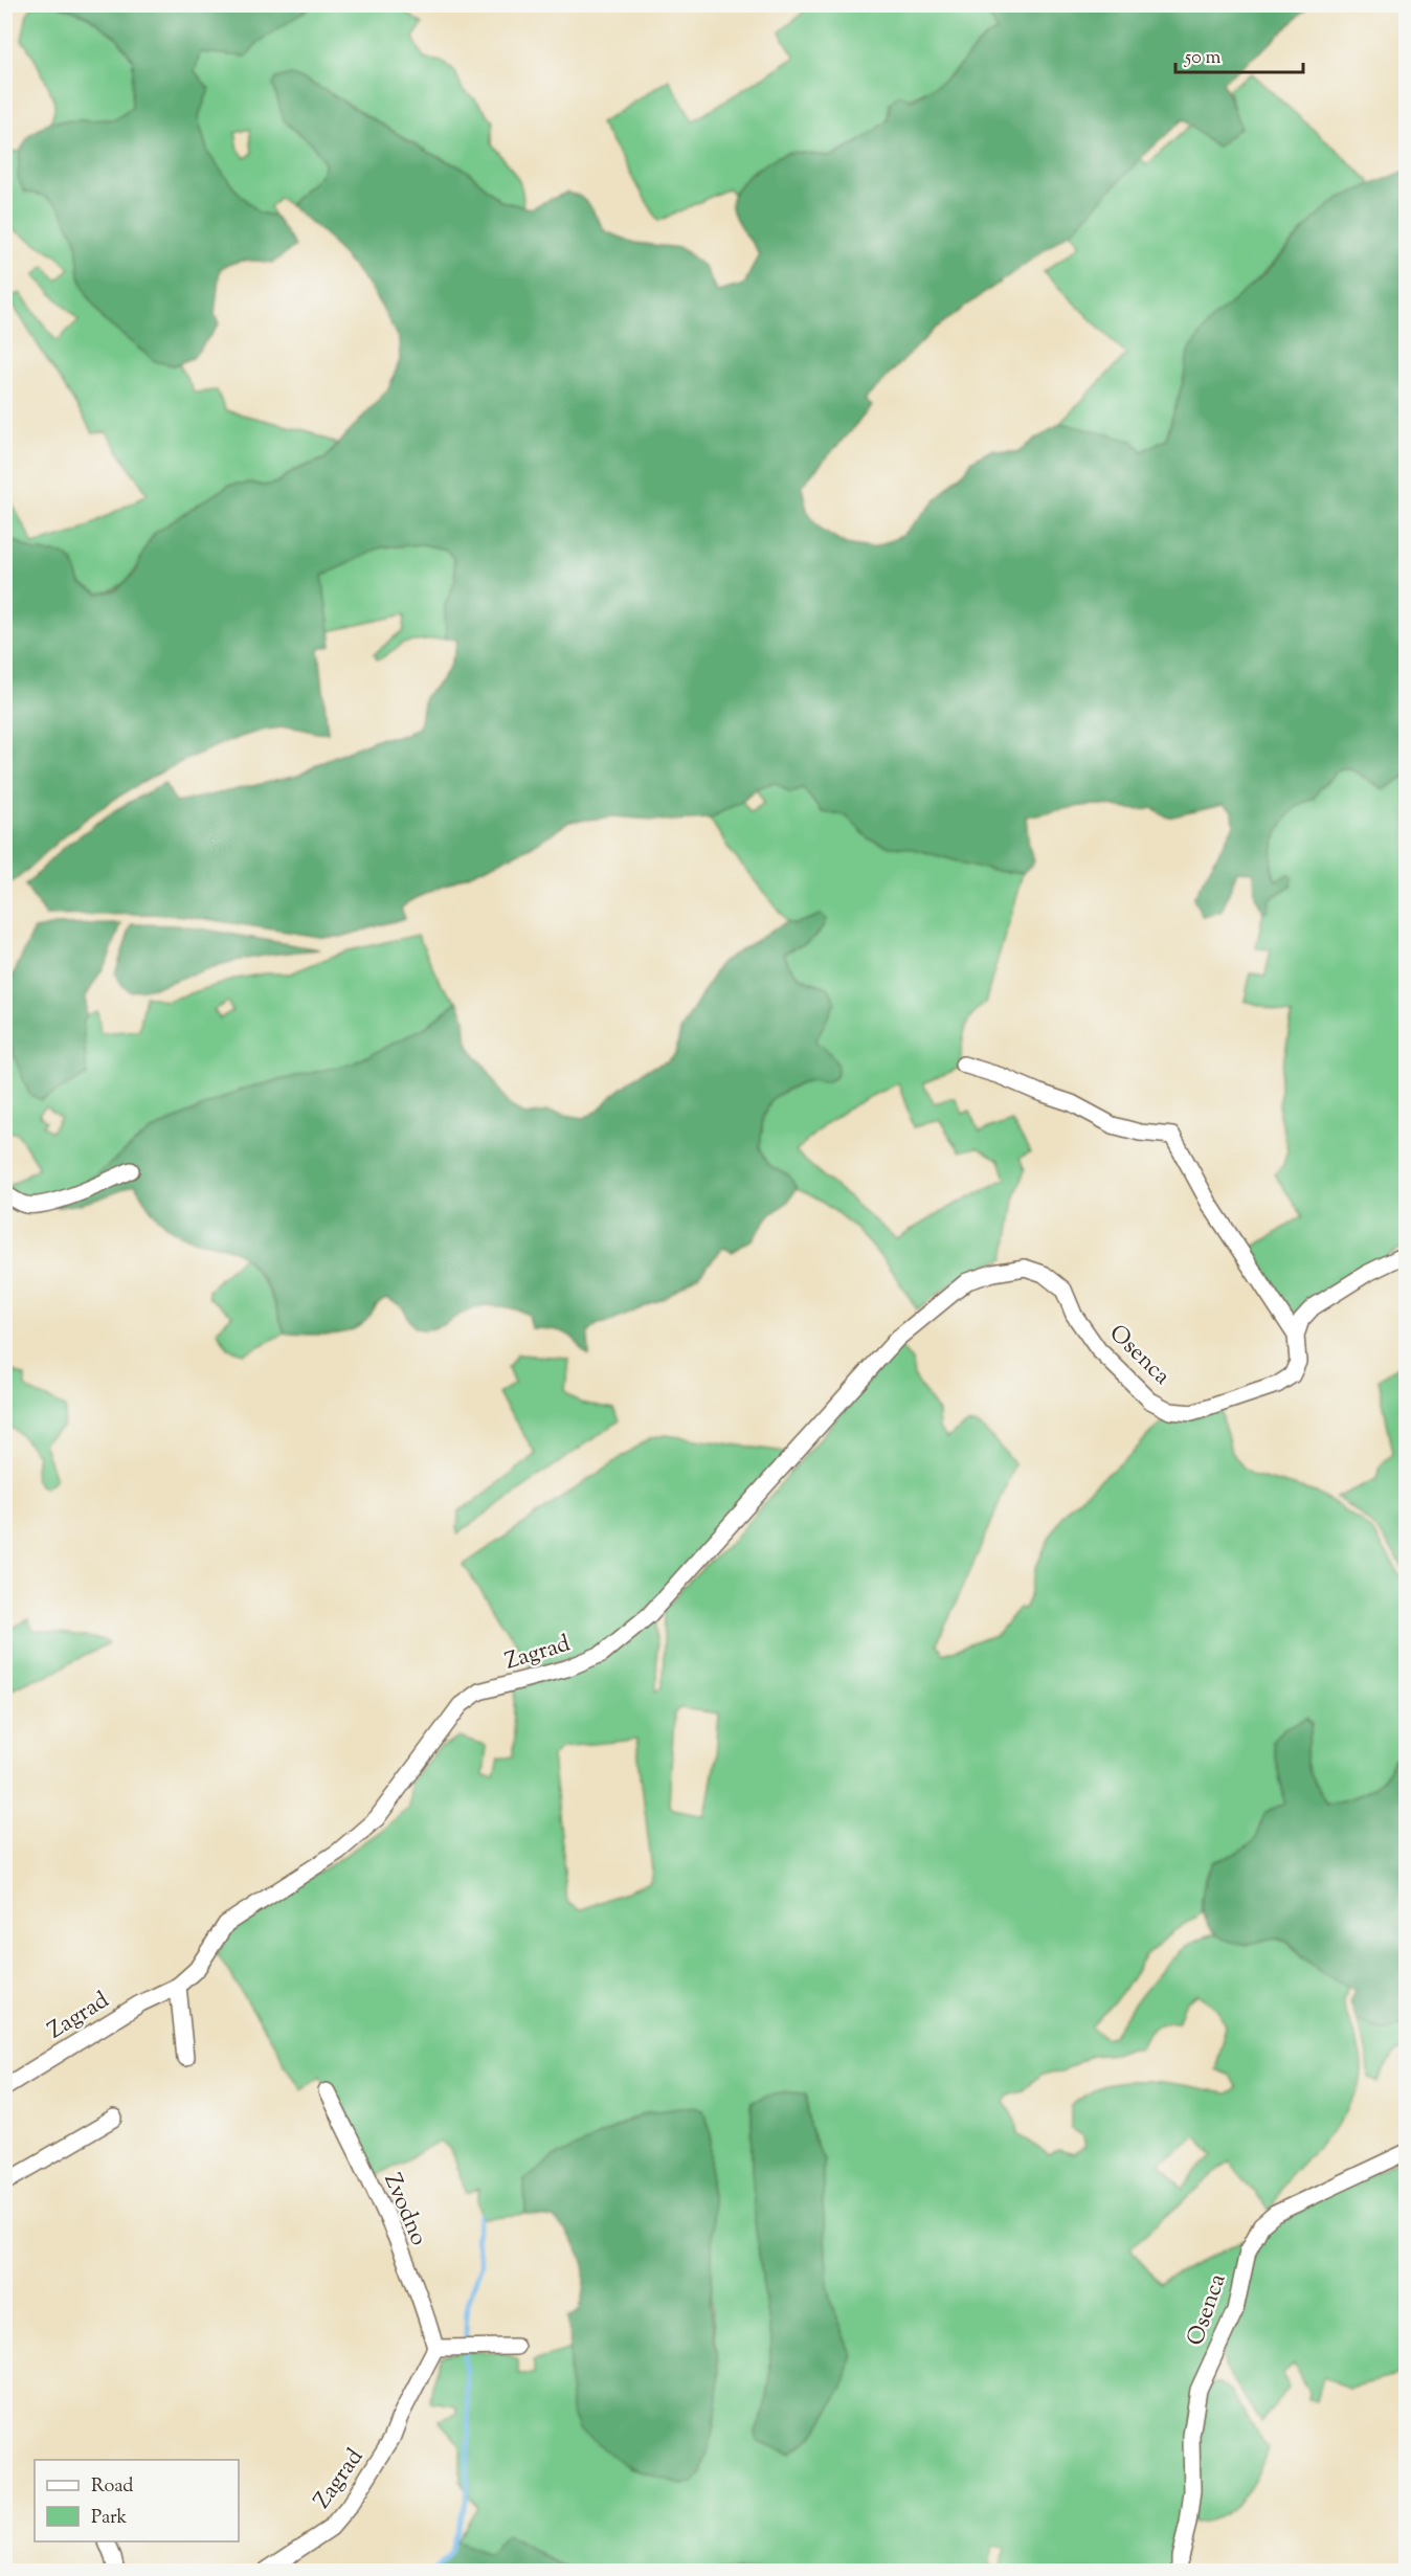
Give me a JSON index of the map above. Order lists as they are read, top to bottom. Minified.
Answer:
{"streets":{"street":["Osenca","Zagrad","Zvodno"]},"crossings":[["Osenca","Zagrad"],["Zagrad","Zvodno"]],"legend":["Road","Park"],"scale_bar":"50 m"}
